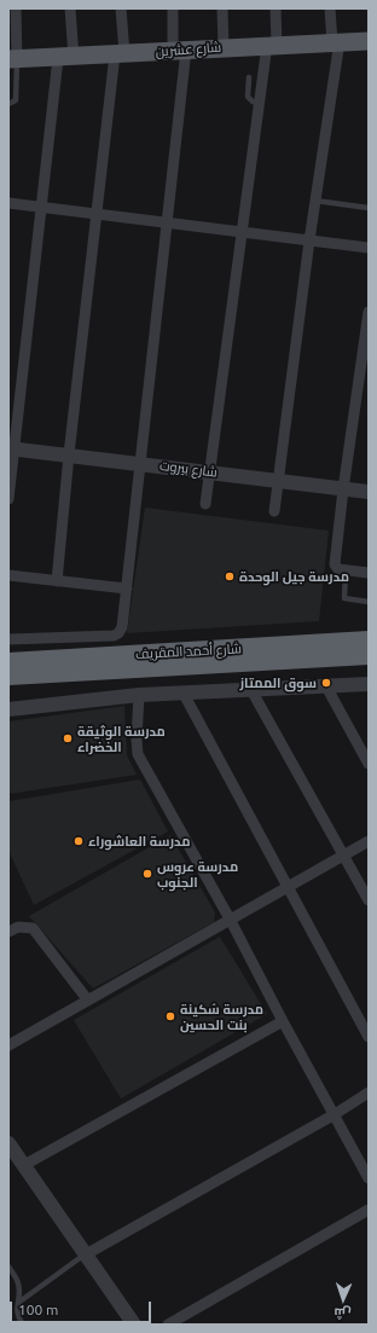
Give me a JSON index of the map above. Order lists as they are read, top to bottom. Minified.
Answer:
{"streets":{"highway":["شارع أحمد المقريف"],"main road":["شارع عشرين"],"street":["شارع بيروت"]},"places":["مدرسة جيل الوحدة","سوق الممتاز","مدرسة الوثيقة الخضراء","مدرسة العاشوراء","مدرسة عروس الجنوب","مدرسة سُكينة بنت الحسين"],"scale_bar":"100 m","north":"bottom"}
